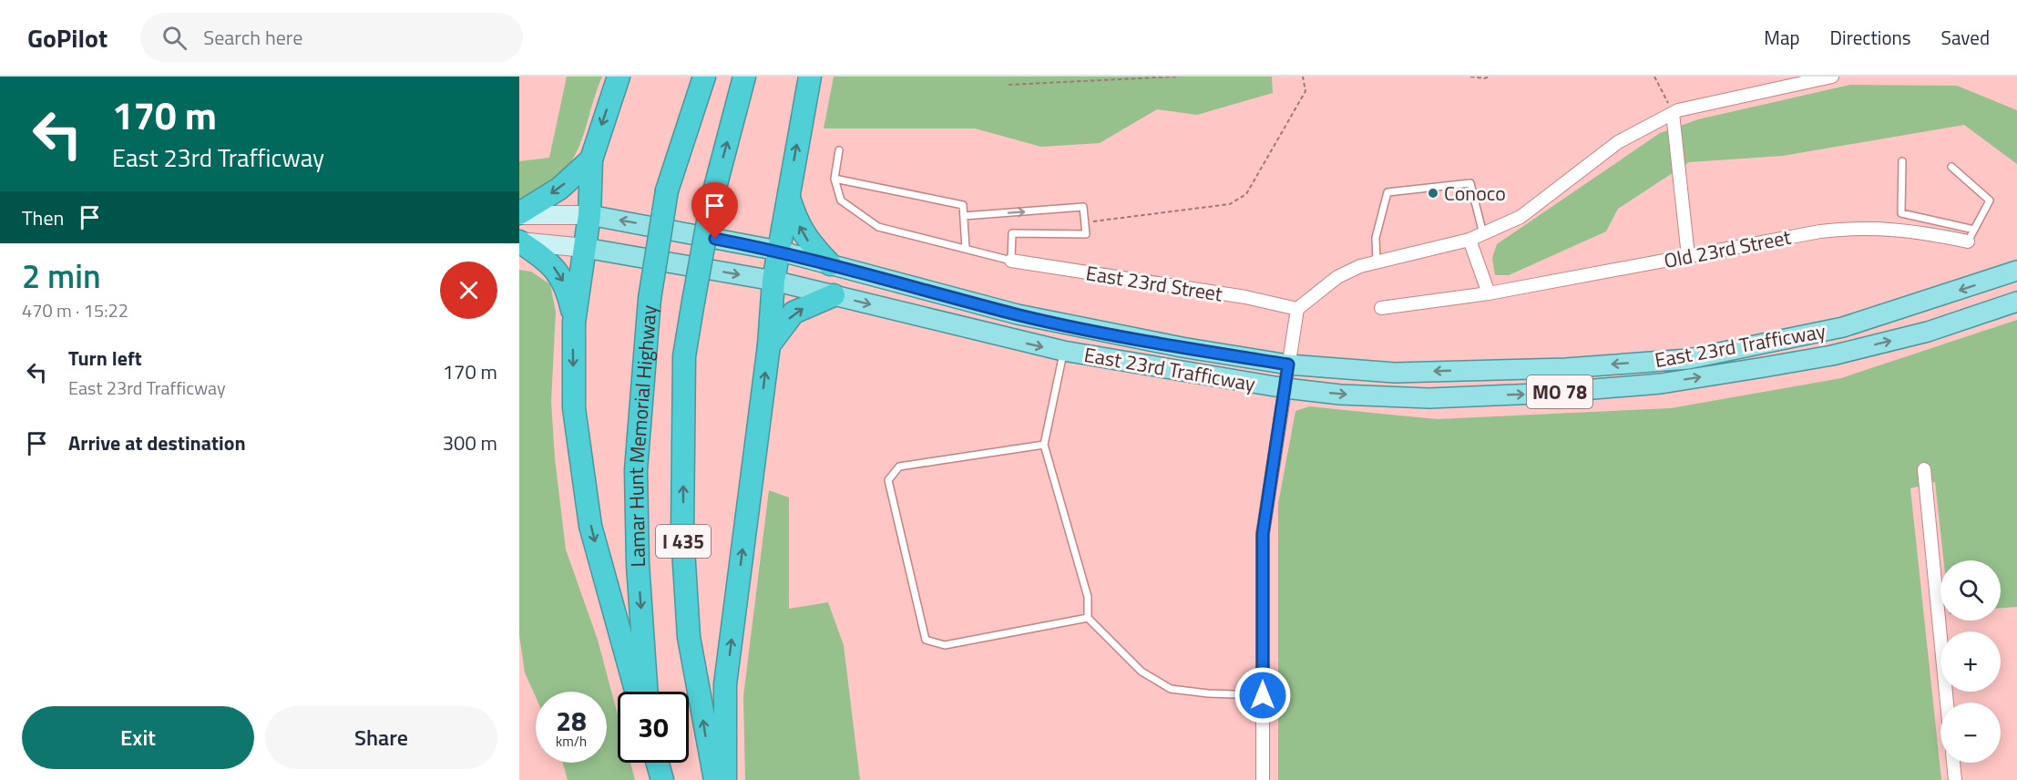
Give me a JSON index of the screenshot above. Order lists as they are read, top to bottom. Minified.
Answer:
{"streets":{"highway":["Lamar Hunt Memorial Highway","I 435"],"main road":["East 23rd Trafficway","MO 78"],"street":["Old 23rd Street","East 23rd Street"]},"places":["Conoco"],"page":{"header":"GoPilot","search":"Search here","nav":["Map","Directions","Saved"],"turn":["170 m","East 23rd Trafficway"],"then":"Then","heading":["2 min","470 m · 15:22"],"list":[{"name":"Turn left","note":"East 23rd Trafficway","value":"170 m"},{"name":"Arrive at destination","value":"300 m"}],"map_buttons":["+","−"],"speed":"28 km/h","limit":"30","buttons":["Exit","Share"]}}
